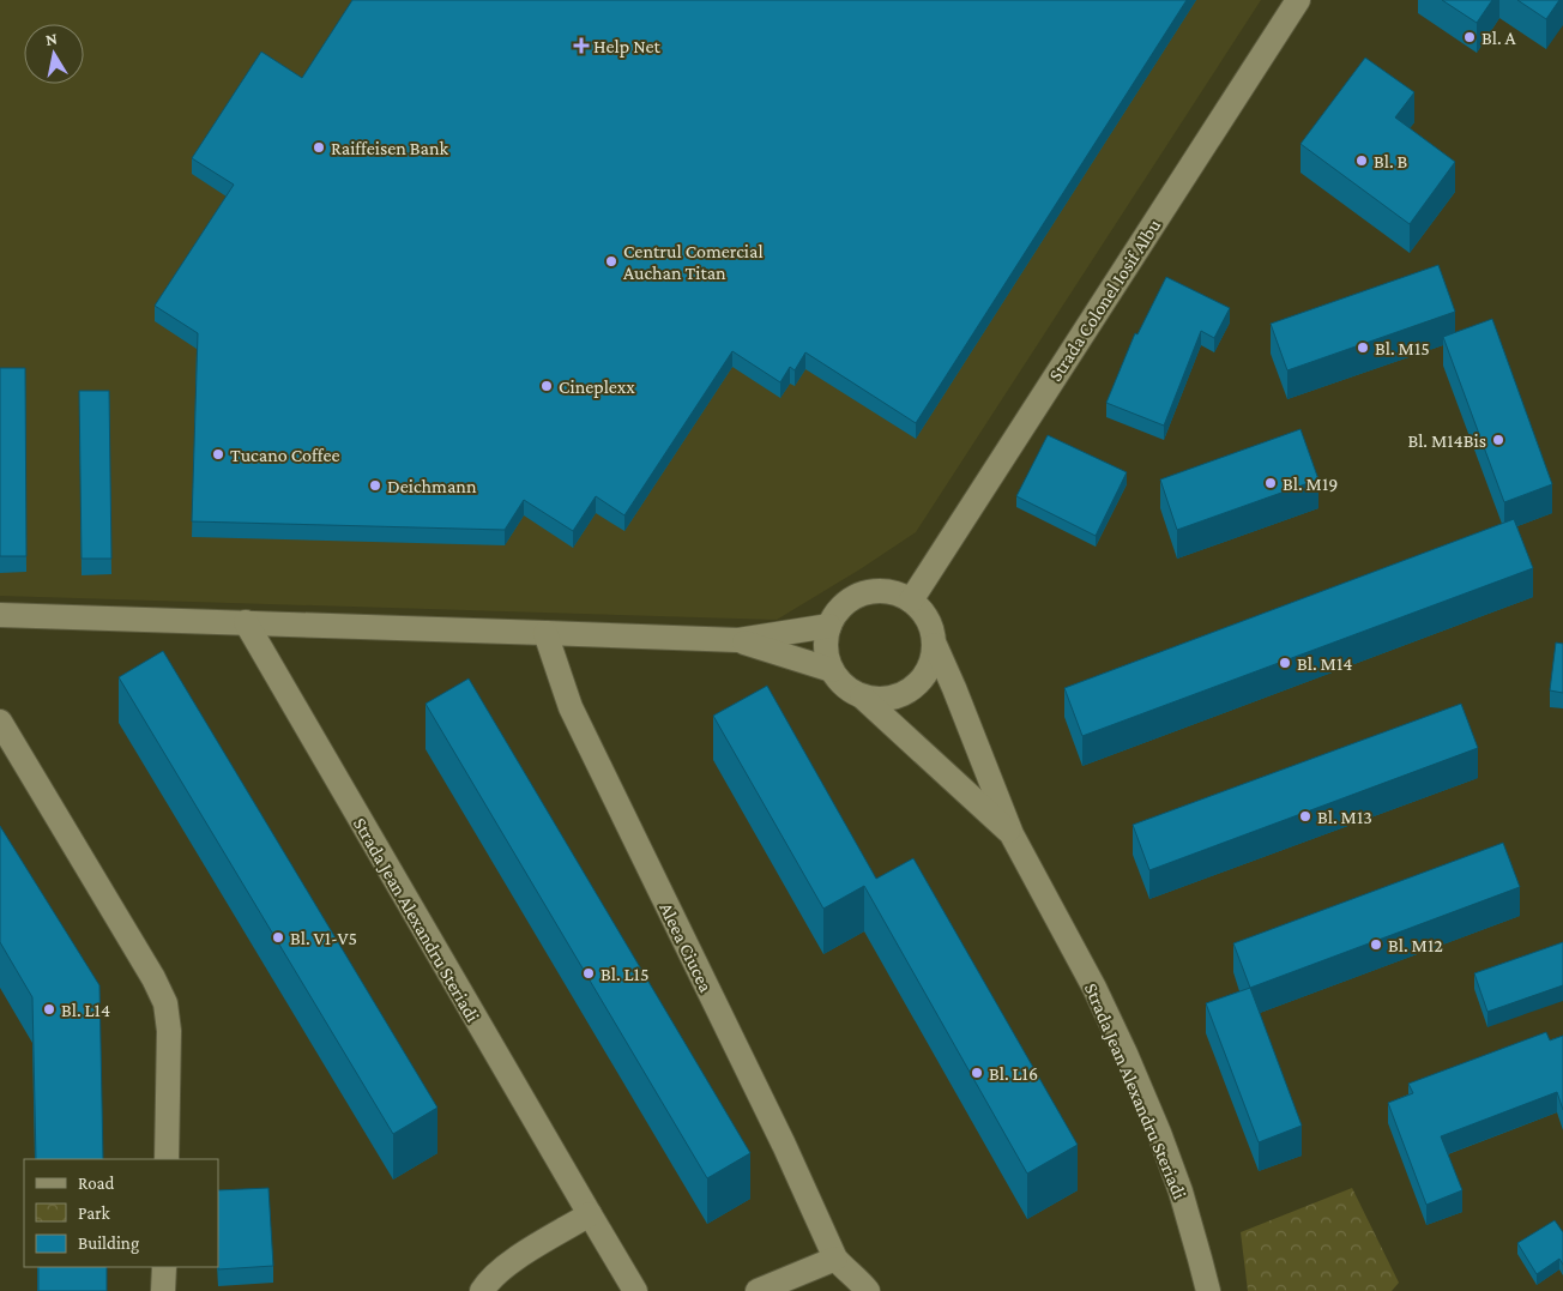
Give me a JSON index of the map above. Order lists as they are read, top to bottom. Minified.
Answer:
{"streets":{"street":["Strada Colonel Iosif Albu","Strada Jean Alexandru Steriadi","Aleea Ciucea"]},"crossings":[["Strada Colonel Iosif Albu","Strada Jean Alexandru Steriadi"]],"places":{"other":["Bl. A","Raiffeisen Bank","Bl. B","Centrul Comercial Auchan Titan","Bl. M15","Cineplexx","Bl. M14Bis","Tucano Coffee","Bl. M19","Deichmann","Bl. M14","Bl. M13","Bl. V1-V5","Bl. M12","Bl. L15","Bl. L14","Bl. L16"],"health":["Help Net"]},"legend":["Road","Park","Building"],"north":"top"}
